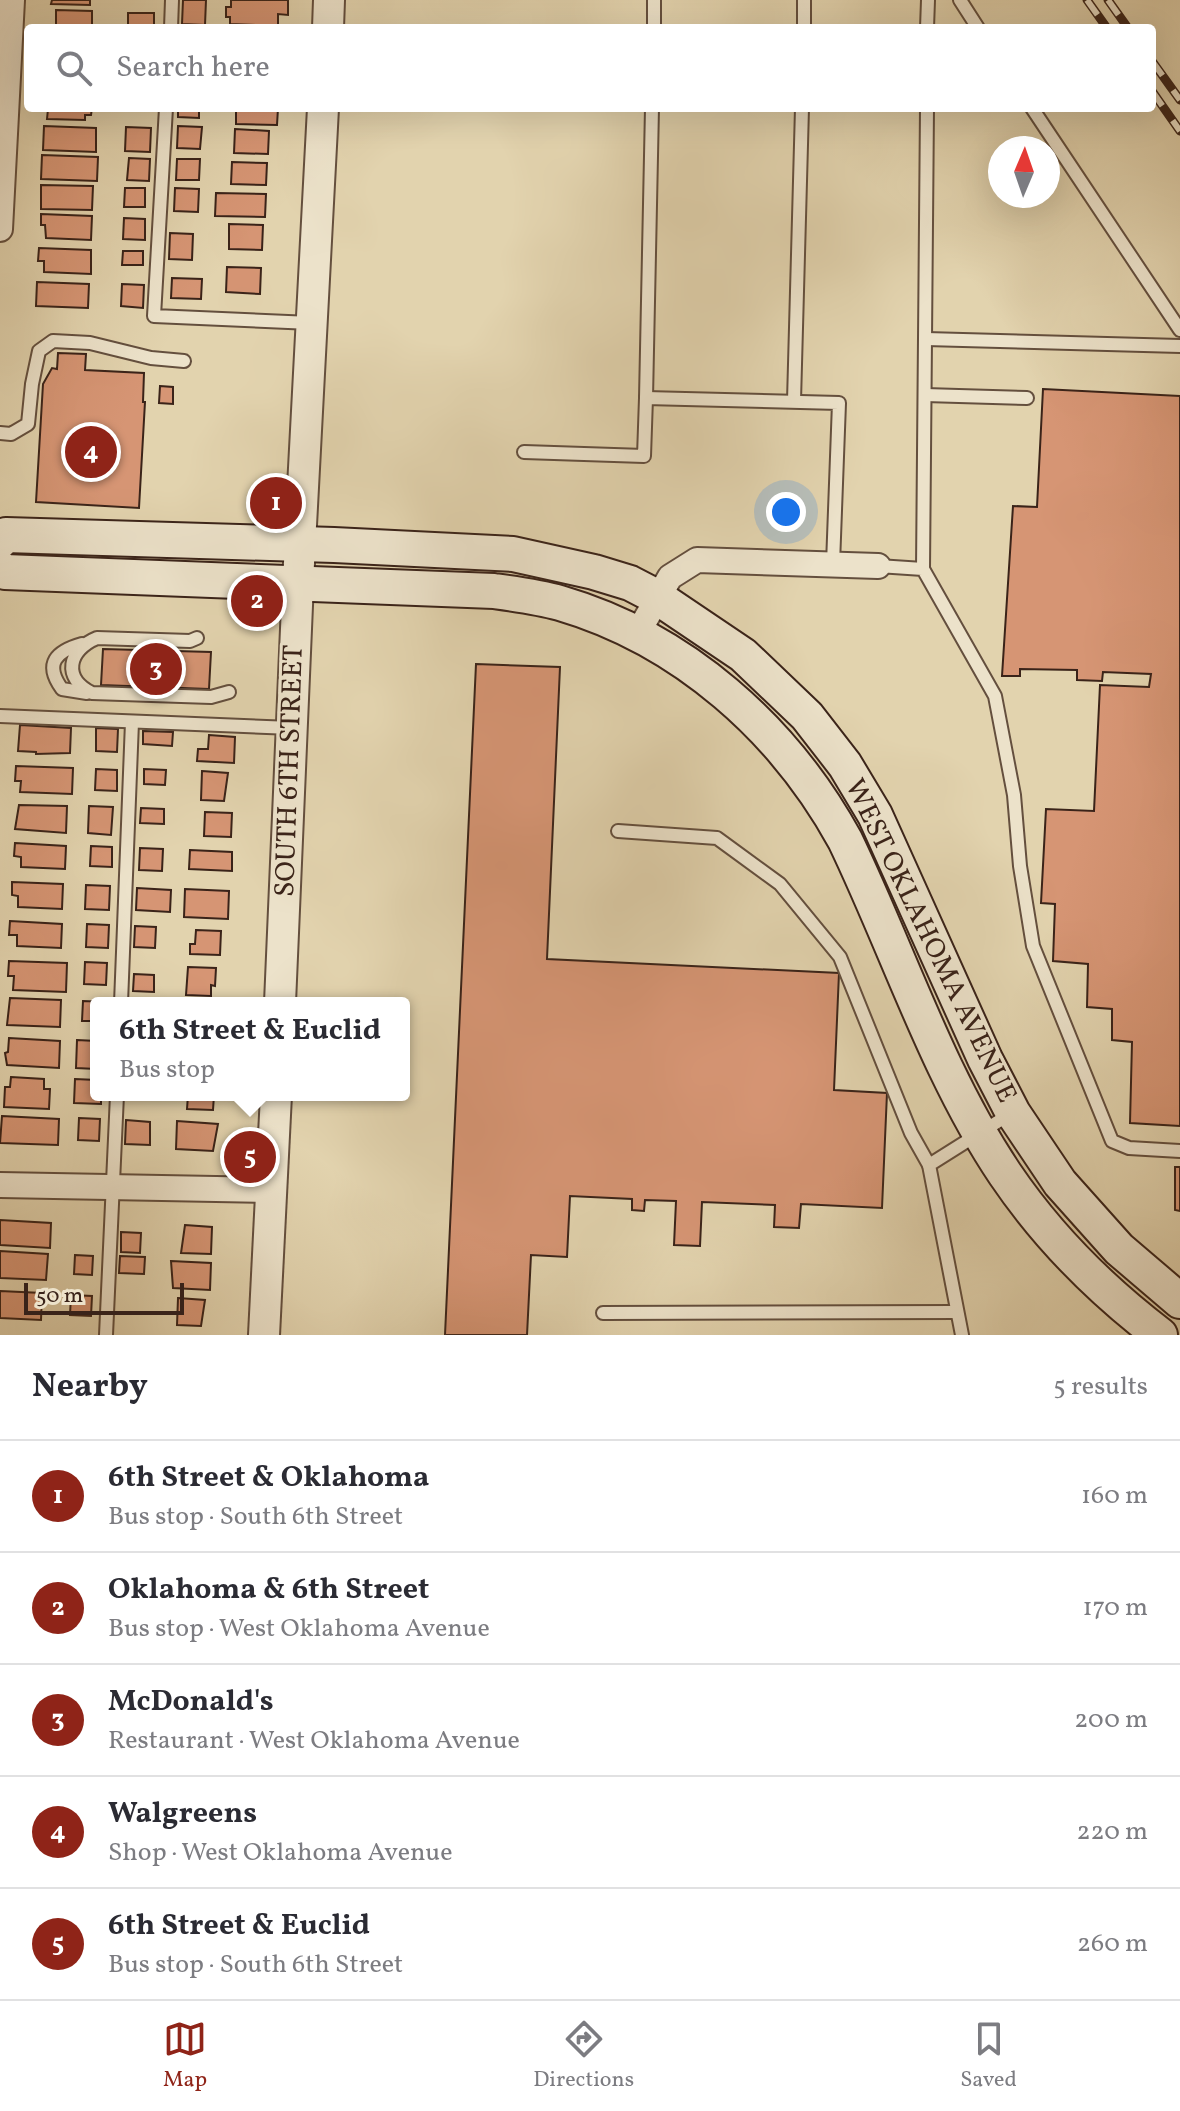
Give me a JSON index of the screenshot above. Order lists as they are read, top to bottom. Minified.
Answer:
{"streets":{"main road":["WEST OKLAHOMA AVENUE"],"street":["SOUTH 6TH STREET"]},"crossings":[["SOUTH 6TH STREET","WEST OKLAHOMA AVENUE"]],"scale_bar":"50 m","north":"top","page":{"search":"Search here","pins":["4","1","2","3","5"],"popup":["6th Street & Euclid","Bus stop"],"scale":"50 m","heading":["Nearby","5 results"],"list":[{"mark":"1","name":"6th Street & Oklahoma","note":"Bus stop · South 6th Street","value":"160 m"},{"mark":"2","name":"Oklahoma & 6th Street","note":"Bus stop · West Oklahoma Avenue","value":"170 m"},{"mark":"3","name":"McDonald's","note":"Restaurant · West Oklahoma Avenue","value":"200 m"},{"mark":"4","name":"Walgreens","note":"Shop · West Oklahoma Avenue","value":"220 m"},{"mark":"5","name":"6th Street & Euclid","note":"Bus stop · South 6th Street","value":"260 m"}],"nav":["Map","Directions","Saved"]}}
